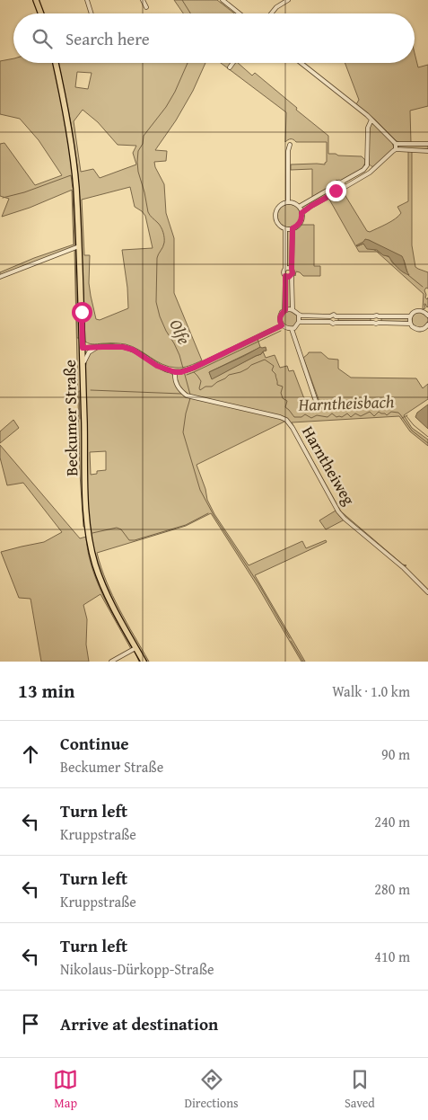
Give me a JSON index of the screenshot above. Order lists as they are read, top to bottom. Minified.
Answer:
{"streets":{"main road":["Beckumer Straße"],"street":["Harntheiweg"]},"water":["Olfe","Harntheisbach"],"page":{"search":"Search here","heading":["13 min","Walk · 1.0 km"],"list":[["Continue","Beckumer Straße","90 m"],["Turn left","Kruppstraße","240 m"],["Turn left","Kruppstraße","280 m"],["Turn left","Nikolaus-Dürkopp-Straße","410 m"],"Arrive at destination"],"nav":["Map","Directions","Saved"]}}
